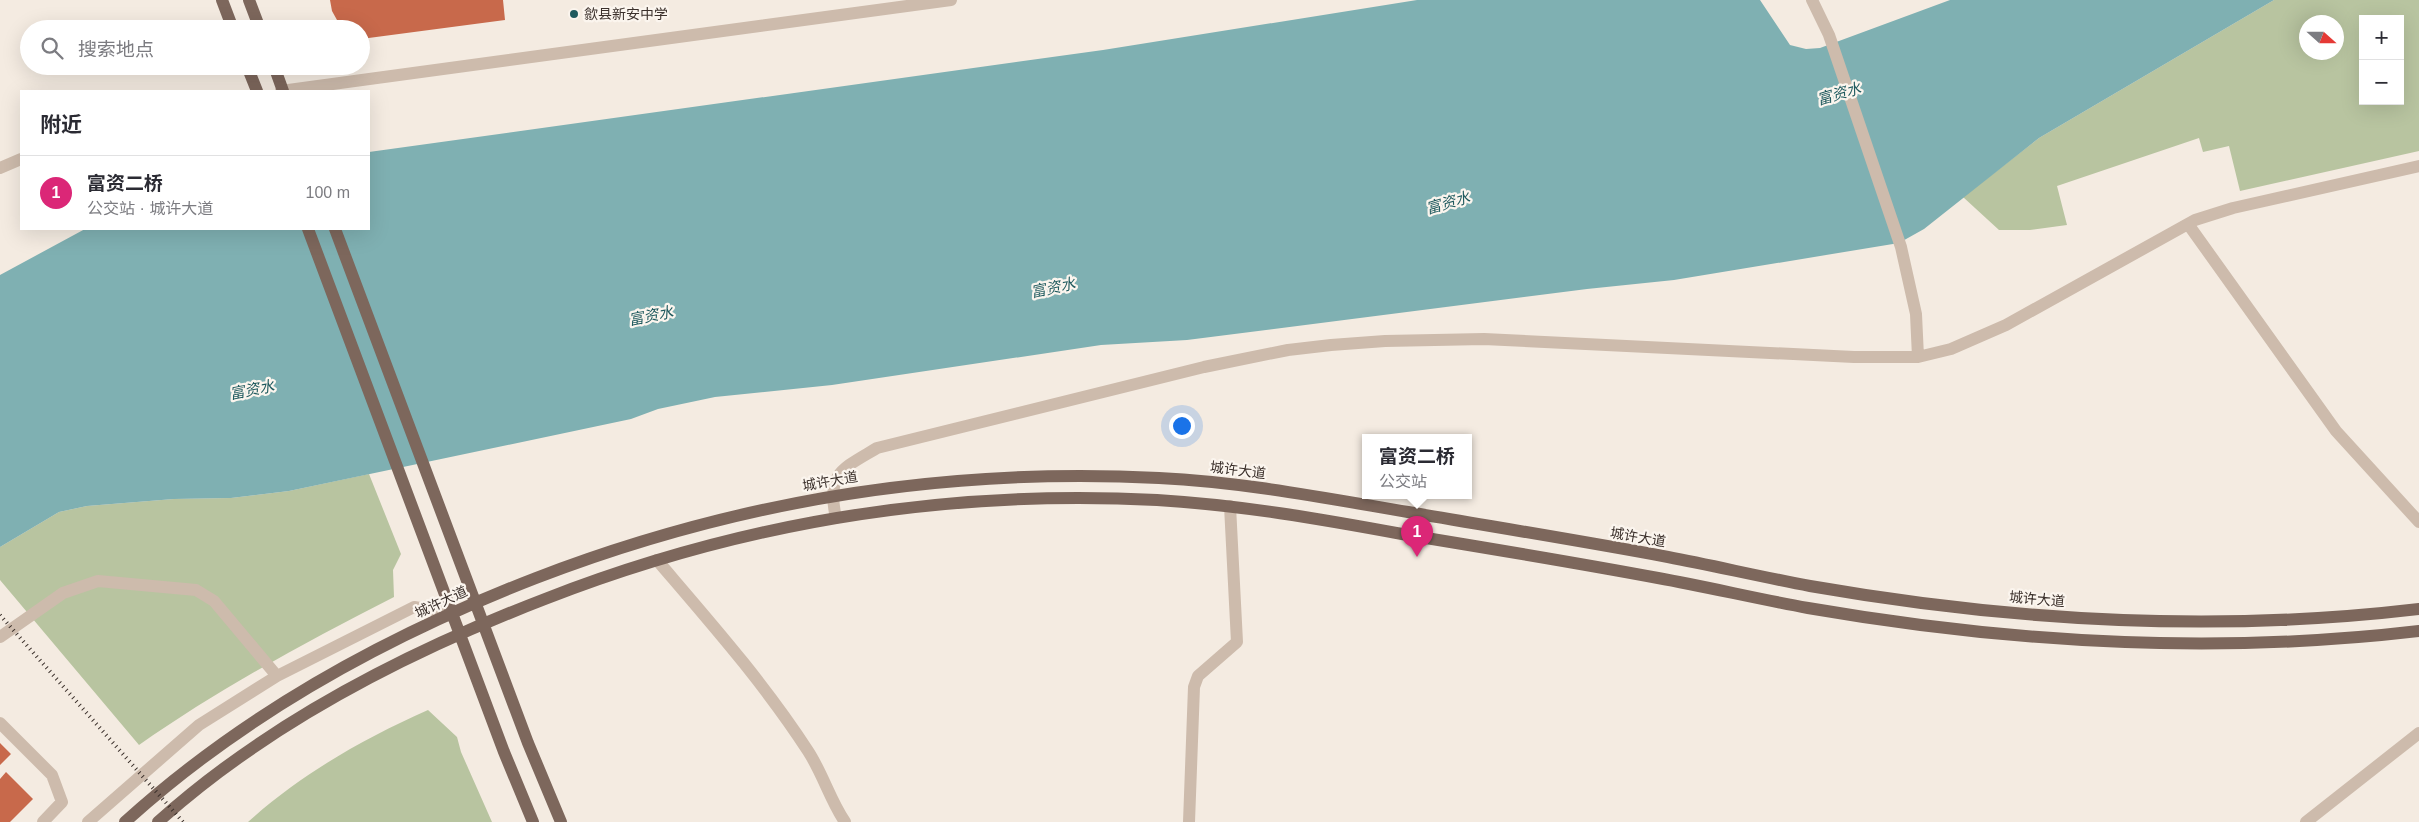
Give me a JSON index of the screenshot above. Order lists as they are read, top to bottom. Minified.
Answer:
{"streets":{"main road":["城许大道"]},"water":["富资水"],"places":["歙县新安中学"],"north":"right","page":{"map_buttons":["+","−"],"search":"搜索地点","heading":"附近","list":[{"mark":"1","name":"富资二桥","note":"公交站 · 城许大道","value":"100 m"}],"popup":["富资二桥","公交站"],"pins":"1"}}
